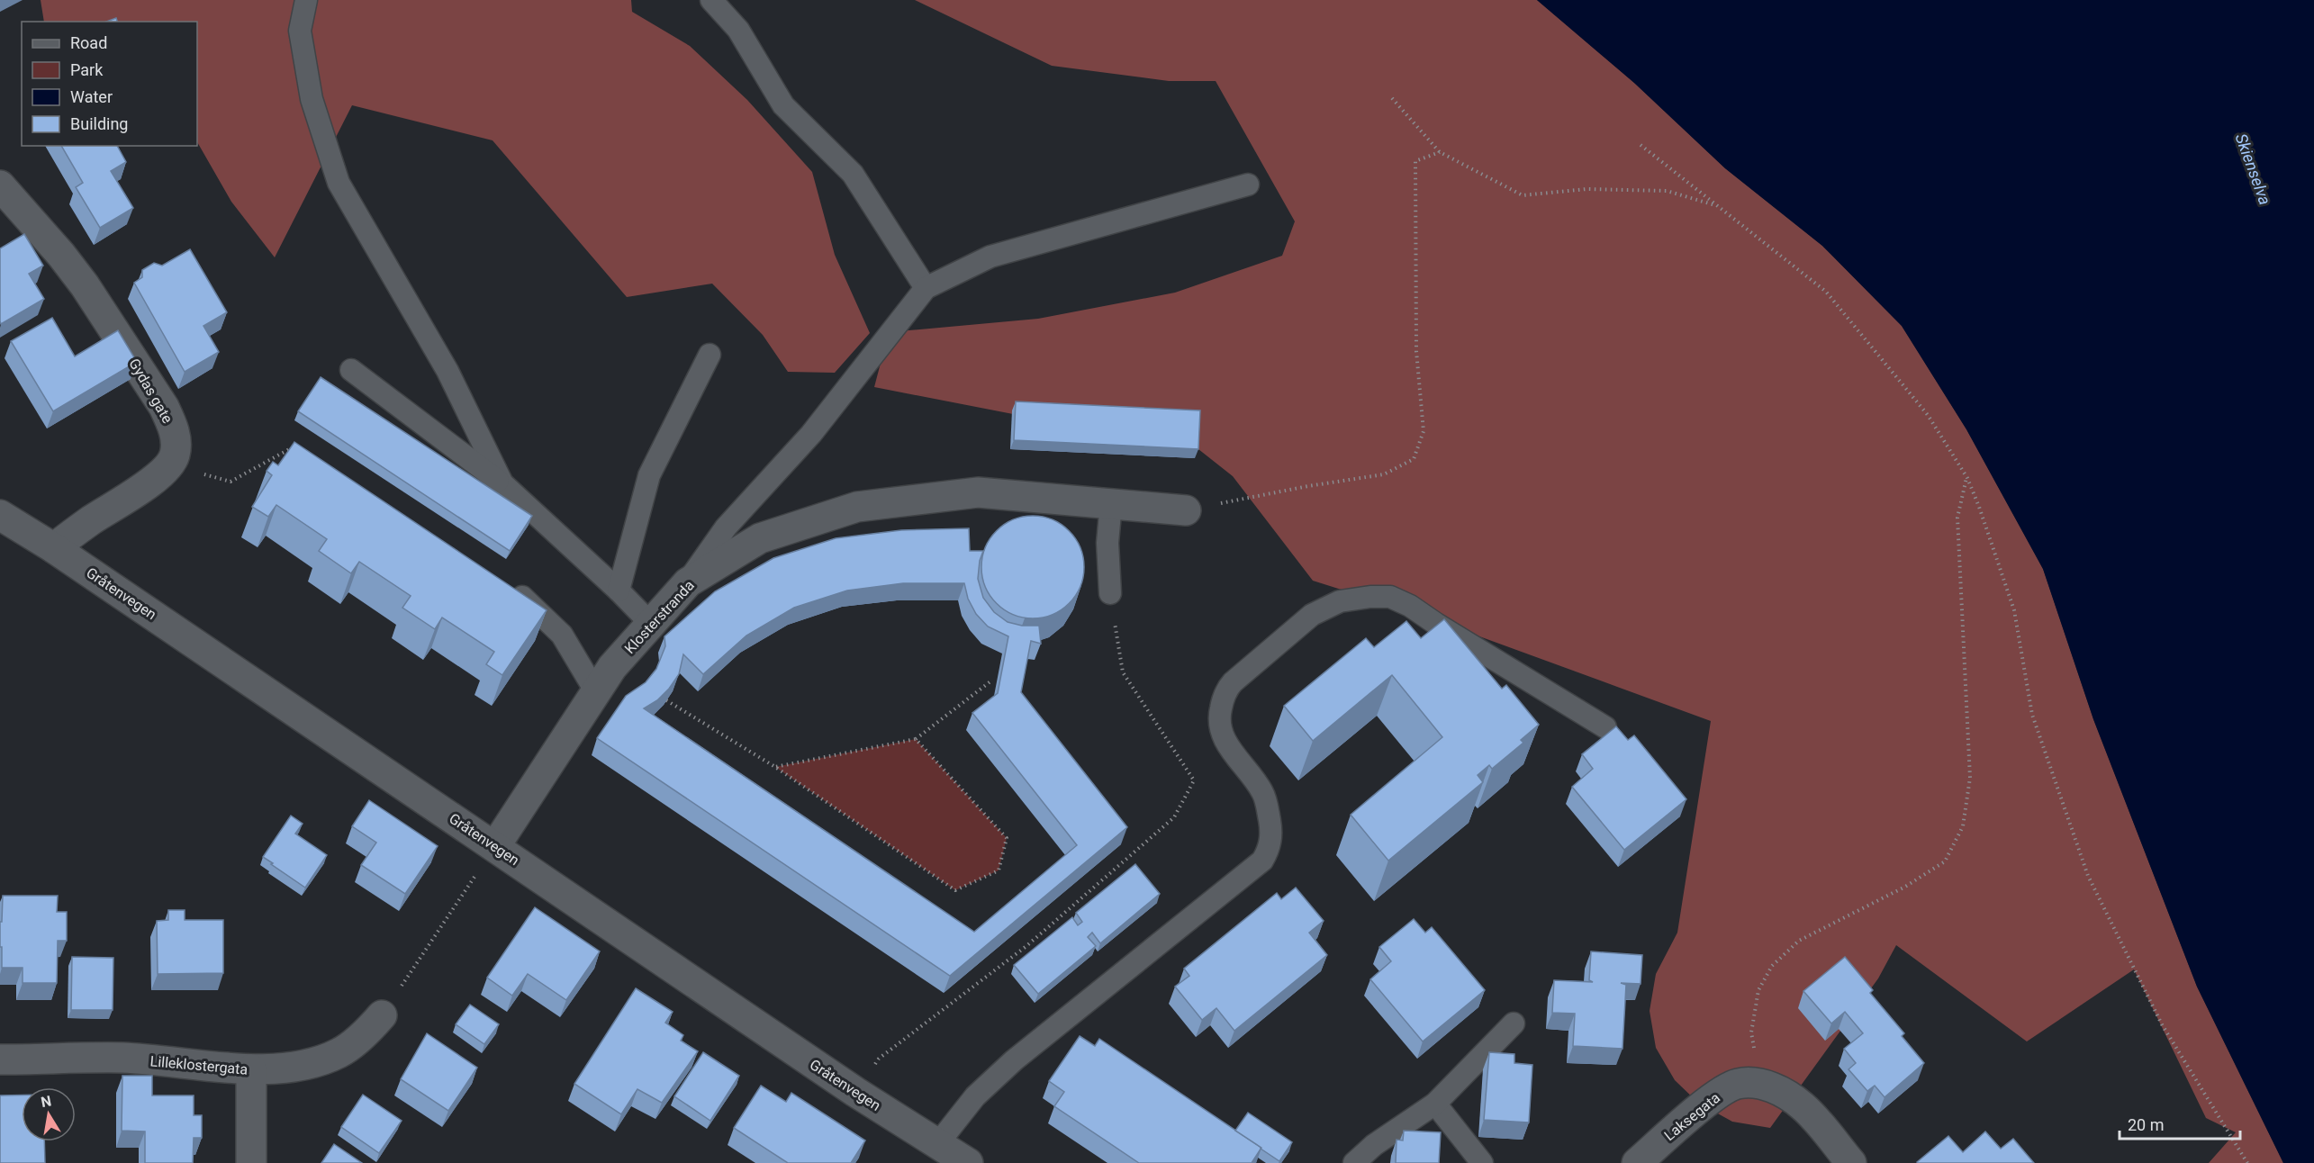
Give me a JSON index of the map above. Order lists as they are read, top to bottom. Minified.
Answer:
{"streets":{"street":["Gydas gate","Gråtenvegen","Klosterstranda","Lilleklostergata","Laksegata"]},"crossings":[["Gråtenvegen","Klosterstranda"]],"water":["Skienselva"],"legend":["Road","Park","Water","Building"],"scale_bar":"20 m","north":"top"}
